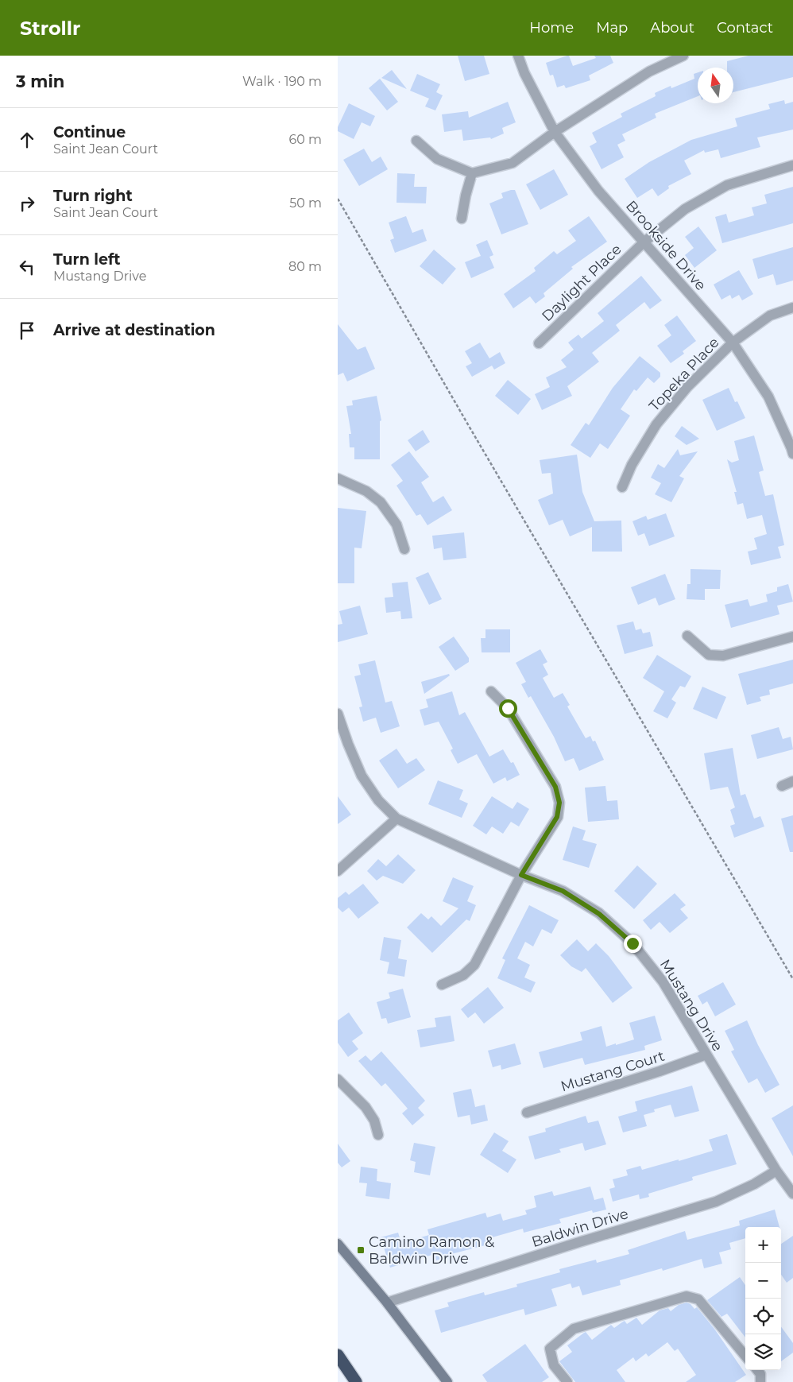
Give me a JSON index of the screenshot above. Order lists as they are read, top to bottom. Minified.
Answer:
{"streets":{"street":["Brookside Drive","Daylight Place","Topeka Place","Mustang Drive","Mustang Court","Baldwin Drive"]},"crossings":[["Brookside Drive","Daylight Place"],["Brookside Drive","Topeka Place"],["Mustang Drive","Mustang Court"],["Mustang Drive","Baldwin Drive"]],"places":{"transit":["Camino Ramon & Baldwin Drive"]},"north":"top","page":{"header":"Strollr","nav":["Home","Map","About","Contact"],"heading":["3 min","Walk · 190 m"],"list":[["Continue","Saint Jean Court","60 m"],["Turn right","Saint Jean Court","50 m"],["Turn left","Mustang Drive","80 m"],"Arrive at destination"],"map_buttons":["+","−"]}}
